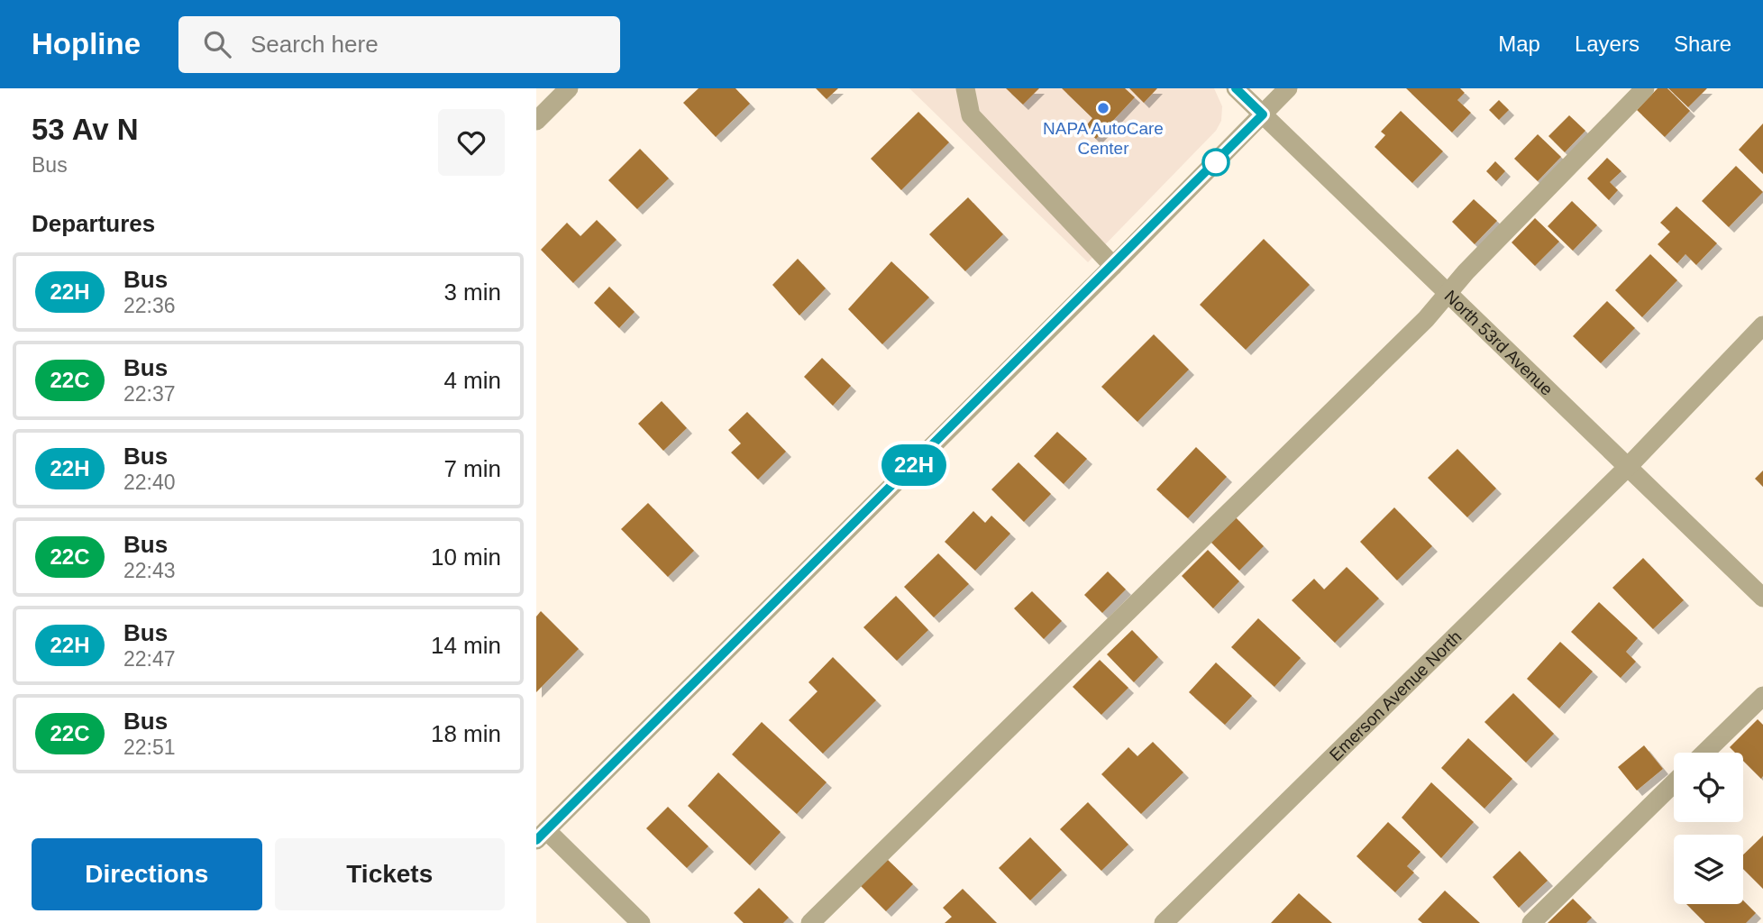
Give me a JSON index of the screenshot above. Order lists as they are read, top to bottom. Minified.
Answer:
{"streets":{"street":["North 53rd Avenue","Emerson Avenue North"]},"crossings":[["North 53rd Avenue","Emerson Avenue North"]],"places":["NAPA AutoCare Center"],"lines":["bus line 22H"],"page":{"header":"Hopline","search":"Search here","nav":["Map","Layers","Share"],"heading":[["53 Av N","Bus"],"Departures"],"on_map":"22H","list":[{"mark":"22H","name":"Bus","note":"22:36","value":"3 min"},{"mark":"22C","name":"Bus","note":"22:37","value":"4 min"},{"mark":"22H","name":"Bus","note":"22:40","value":"7 min"},{"mark":"22C","name":"Bus","note":"22:43","value":"10 min"},{"mark":"22H","name":"Bus","note":"22:47","value":"14 min"},{"mark":"22C","name":"Bus","note":"22:51","value":"18 min"}],"buttons":["Directions","Tickets"]}}
